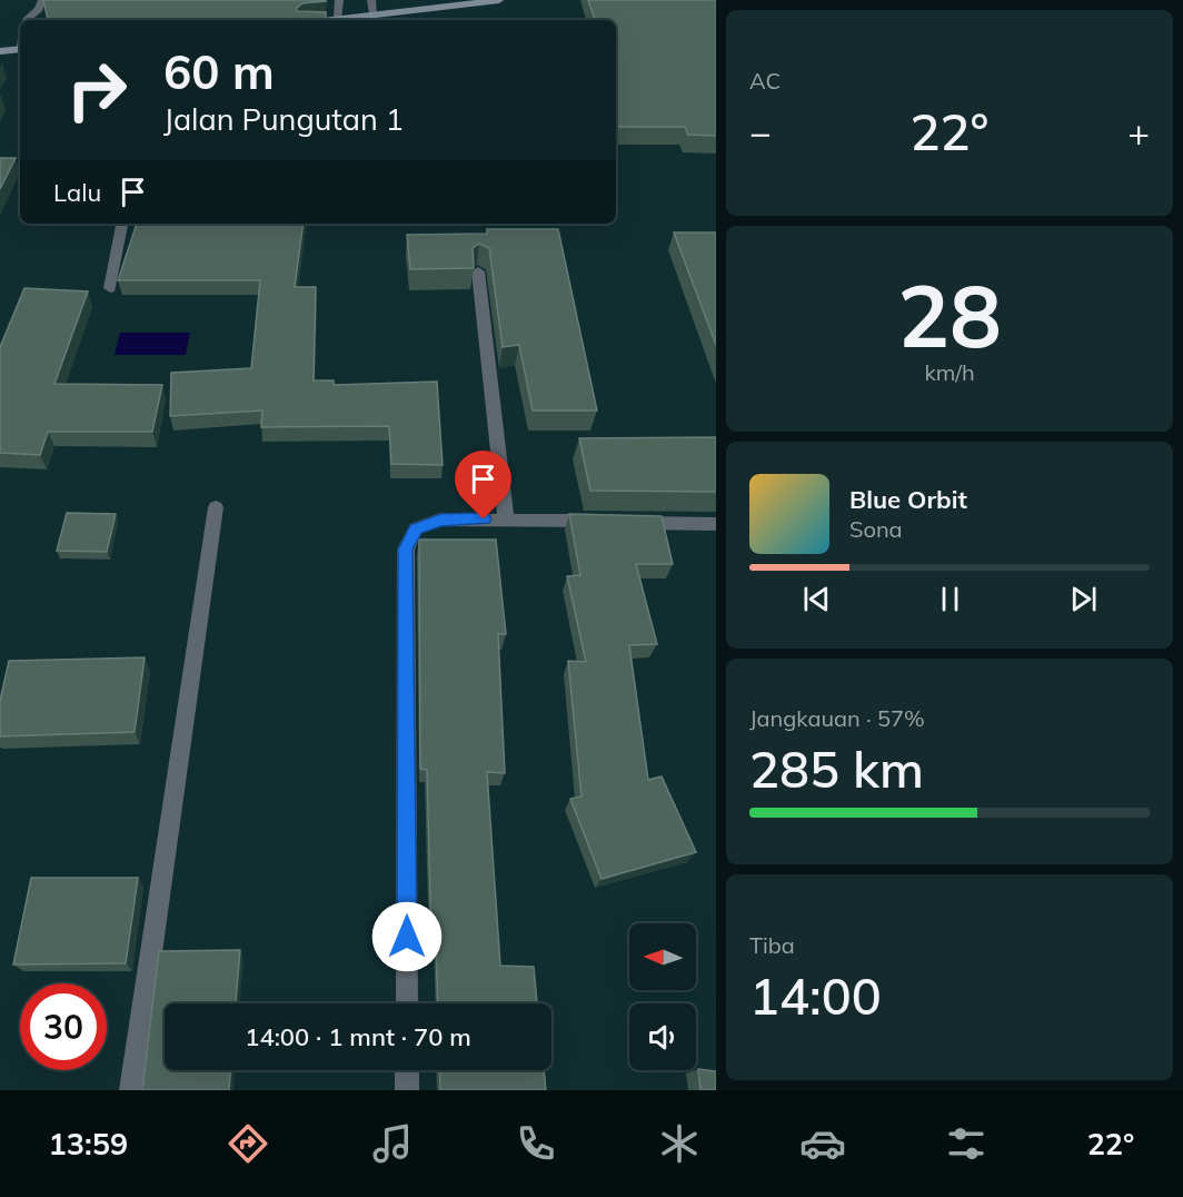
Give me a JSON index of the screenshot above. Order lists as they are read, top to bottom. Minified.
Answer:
{"north":"left","page":{"tile":["AC",["28","km/h"],["Jangkauan · 57%","285 km"],["Tiba","14:00"]],"turn":["60 m","Jalan Pungutan 1"],"heat":["−","22°","+"],"then":"Lalu","song":["Blue Orbit","Sona"],"limit":"30","trip":"14:00 · 1 mnt · 70 m","tabs":["13:59","22°"]}}
